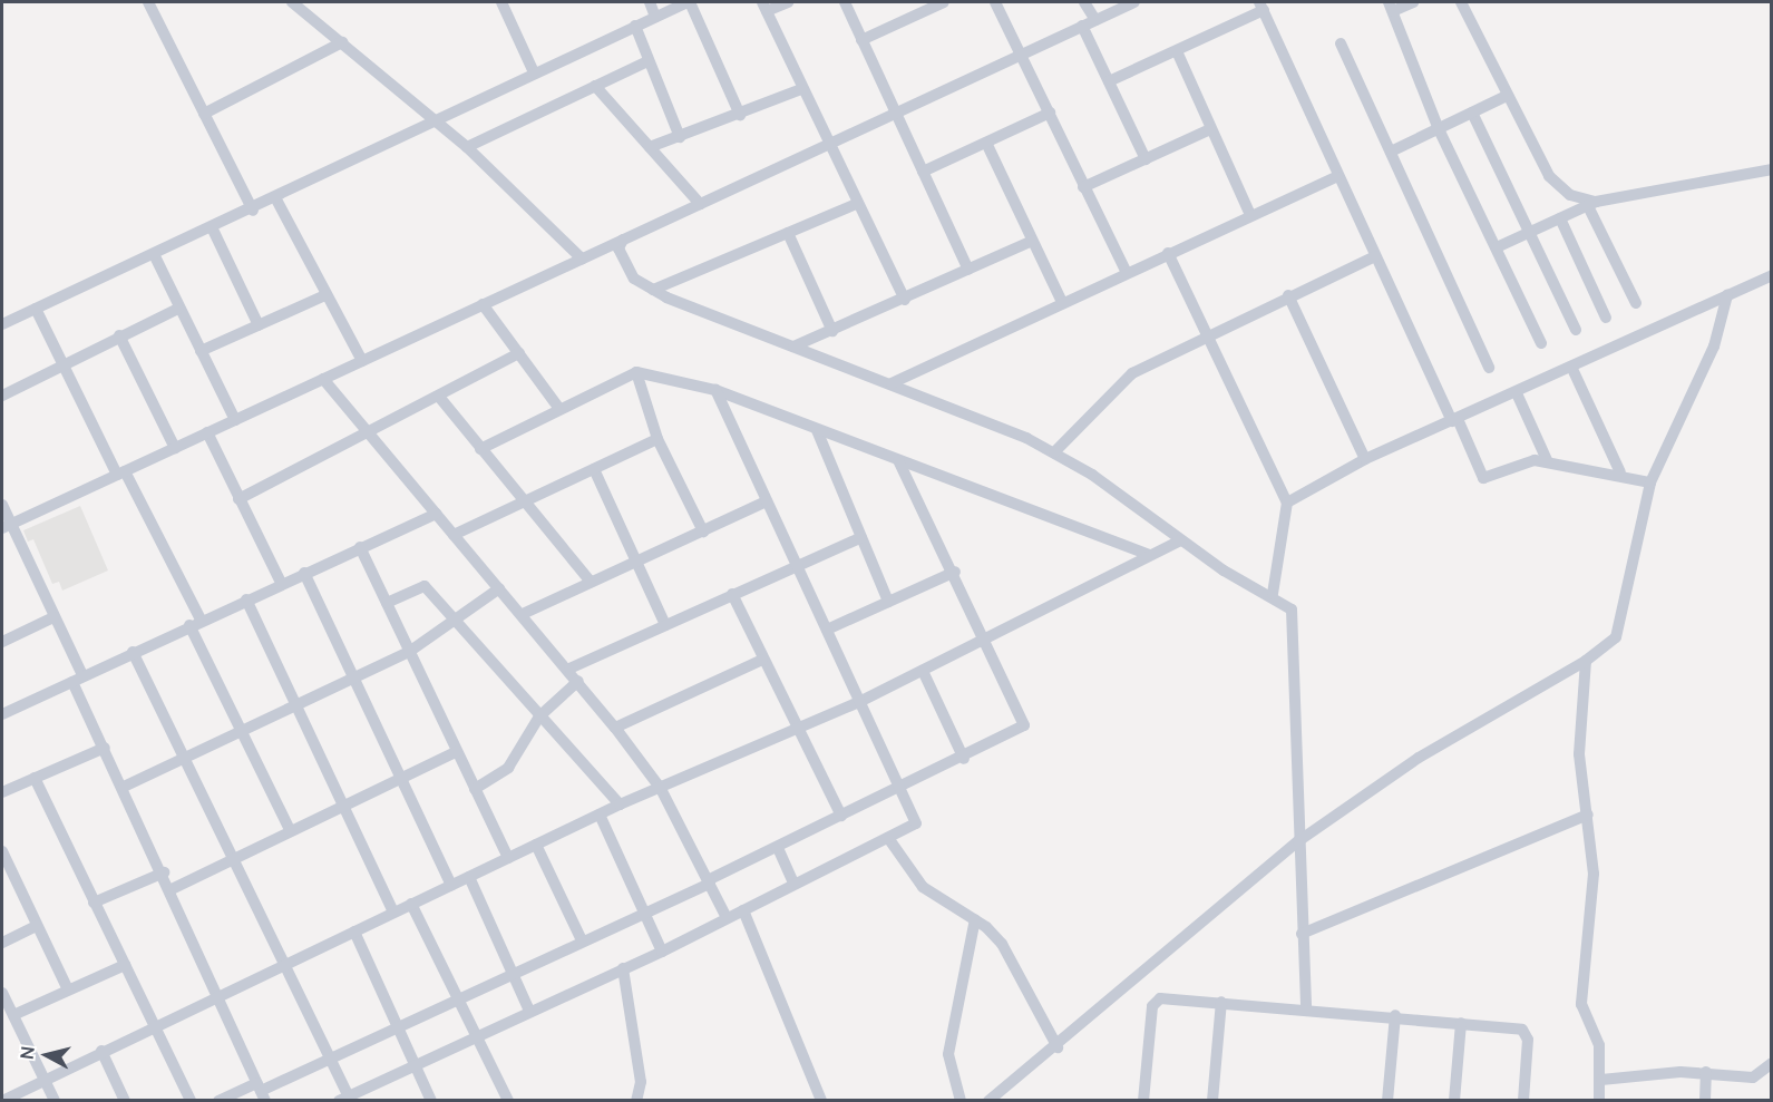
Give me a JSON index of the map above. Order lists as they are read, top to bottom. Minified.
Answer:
{"north":"left"}
